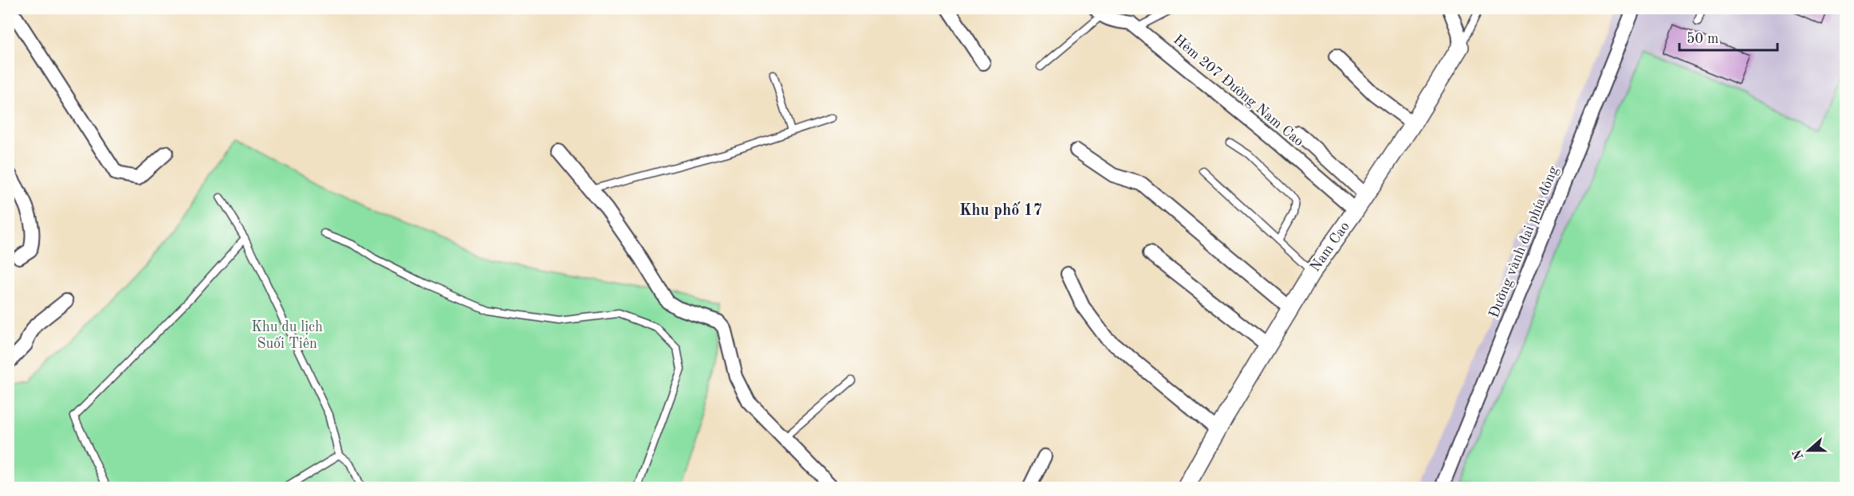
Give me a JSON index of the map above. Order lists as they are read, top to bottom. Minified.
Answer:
{"streets":{"street":["Hẻm 207 Đường Nam Cao","Đường vành đai phía đông","Nam Cao"]},"crossings":[["Hẻm 207 Đường Nam Cao","Nam Cao"]],"districts":["Khu phố 17"],"parks":["Khu du lịch Suối Tiên"],"scale_bar":"50 m","north":"left"}
